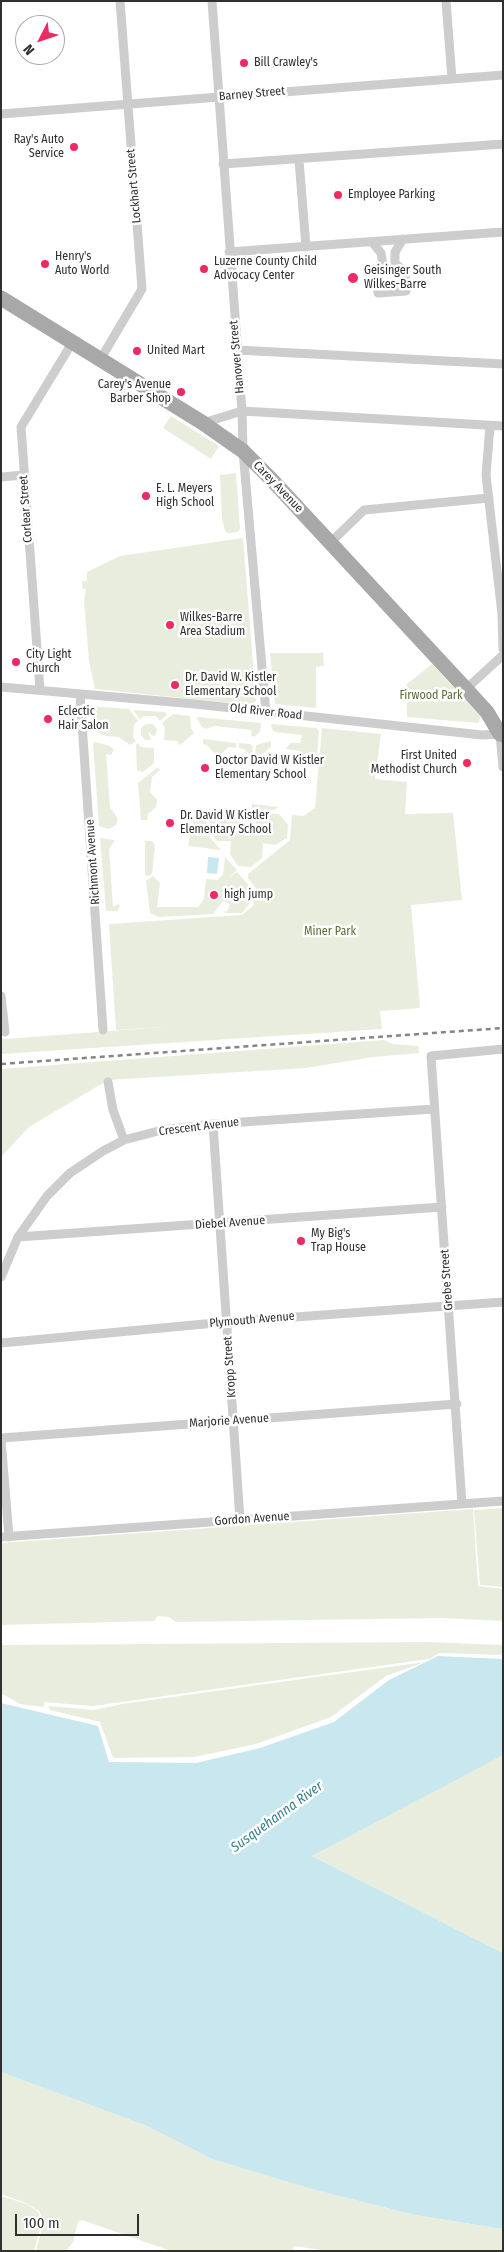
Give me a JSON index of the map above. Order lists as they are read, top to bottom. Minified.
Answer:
{"streets":{"main road":["Carey Avenue"],"street":["Barney Street","Lockhart Street","Hanover Street","Corlear Street","Old River Road","Richmont Avenue","Crescent Avenue","Diebel Avenue","Grebe Street","Plymouth Avenue","Kropp Street","Marjorie Avenue","Gordon Avenue"]},"crossings":[["Barney Street","Lockhart Street"],["Barney Street","Hanover Street"],["Lockhart Street","Carey Avenue"],["Hanover Street","Carey Avenue"],["Hanover Street","Old River Road"],["Carey Avenue","Corlear Street"],["Carey Avenue","Old River Road"],["Corlear Street","Old River Road"],["Old River Road","Richmont Avenue"],["Crescent Avenue","Diebel Avenue"],["Crescent Avenue","Grebe Street"],["Crescent Avenue","Kropp Street"],["Diebel Avenue","Grebe Street"],["Diebel Avenue","Kropp Street"],["Grebe Street","Plymouth Avenue"],["Grebe Street","Marjorie Avenue"],["Grebe Street","Gordon Avenue"],["Plymouth Avenue","Kropp Street"],["Kropp Street","Marjorie Avenue"],["Kropp Street","Gordon Avenue"]],"water":["Susquehanna River"],"parks":["Firwood Park","Miner Park"],"places":["Bill Crawley's","Ray's Auto Service","Employee Parking","Henry's Auto World","Luzerne County Child Advocacy Center","Geisinger South Wilkes-Barre","United Mart","Carey's Avenue Barber Shop","E. L. Meyers High School","Wilkes-Barre Area Stadium","City Light Church","Dr. David W. Kistler Elementary School","Eclectic Hair Salon","First United Methodist Church","Doctor David W Kistler Elementary School","Dr. David W Kistler Elementary School","high jump","My Big's Trap House"],"scale_bar":"100 m","north":"bottom left"}
